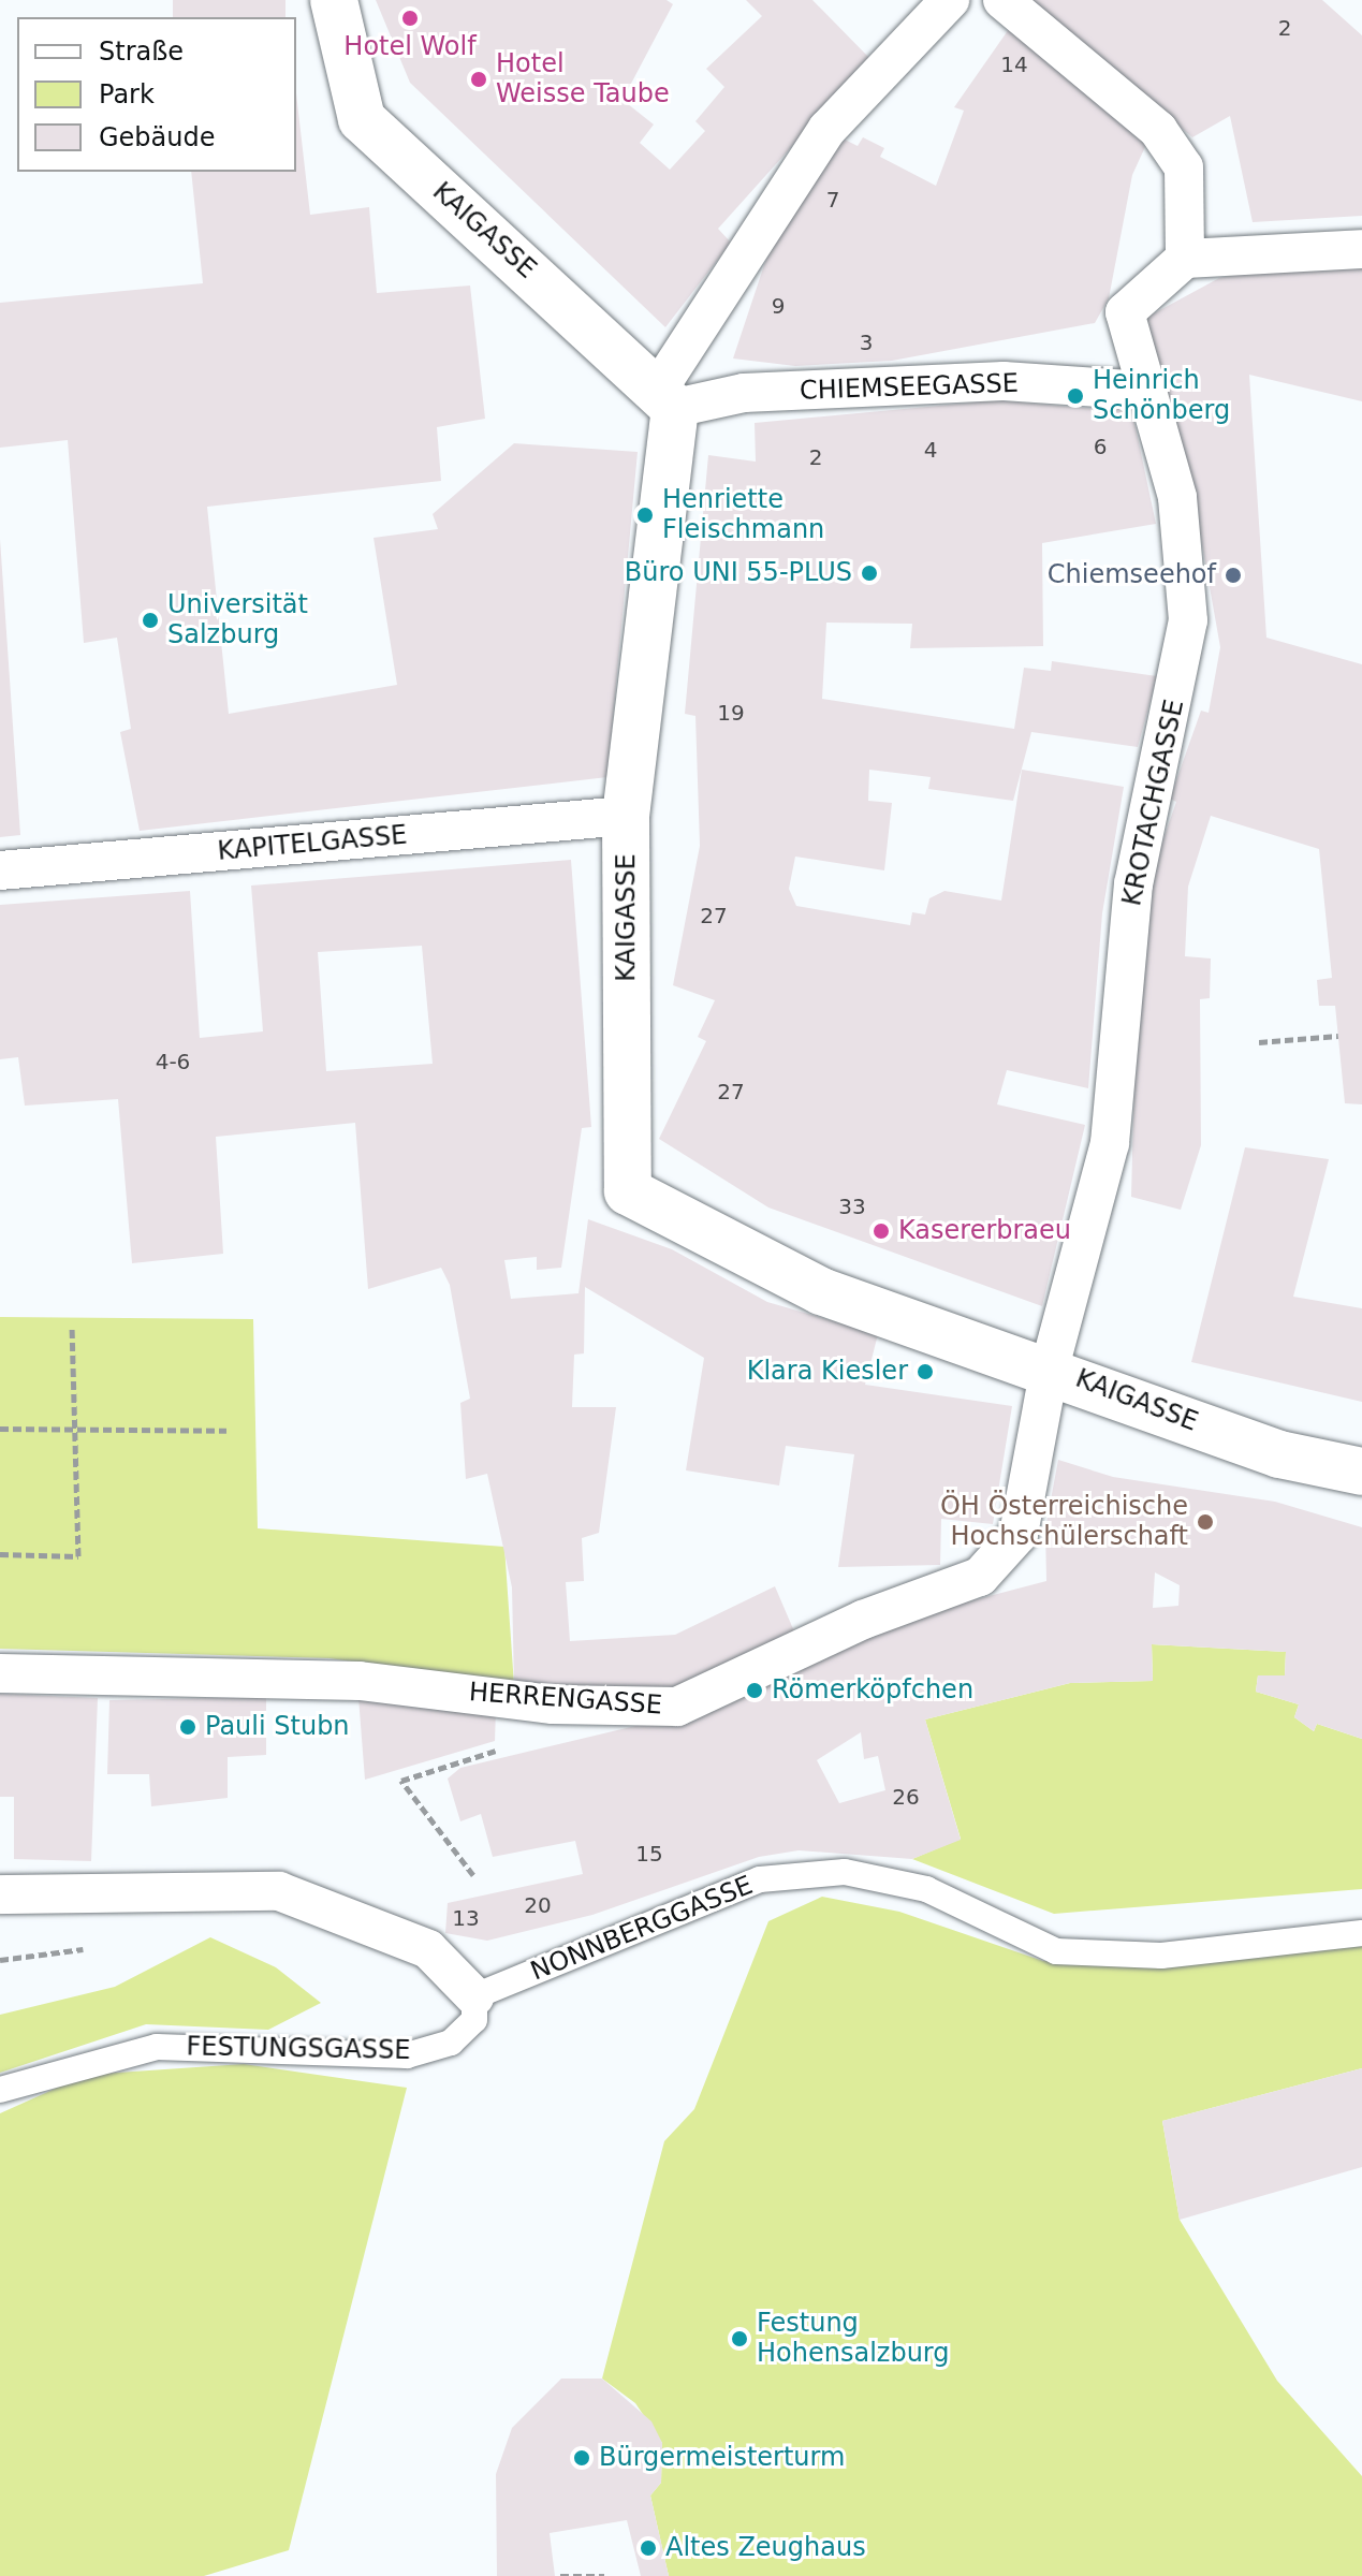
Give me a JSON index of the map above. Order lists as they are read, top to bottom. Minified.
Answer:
{"streets":{"street":["KAIGASSE","CHIEMSEEGASSE","KROTACHGASSE","KAPITELGASSE","HERRENGASSE"],"lane":["NONNBERGGASSE","FESTUNGSGASSE"]},"crossings":[["KAIGASSE","CHIEMSEEGASSE"],["KAIGASSE","KROTACHGASSE"],["KAIGASSE","KAPITELGASSE"],["KAIGASSE","HERRENGASSE"],["CHIEMSEEGASSE","KROTACHGASSE"],["KROTACHGASSE","HERRENGASSE"],["NONNBERGGASSE","FESTUNGSGASSE"]],"places":["Hotel Wolf","Hotel Weisse Taube","Heinrich Schönberg","Henriette Fleischmann","Büro UNI 55-PLUS","Chiemseehof","Universität Salzburg","Kasererbraeu","Klara Kiesler","ÖH Österreichische Hochschülerschaft","Römerköpfchen","Pauli Stubn","Festung Hohensalzburg","Bürgermeisterturm","Altes Zeughaus"],"house_numbers":["2","14","7","9","3","6","4","2","19","27","4-6","27","33","26","15","20","13"],"legend":["Straße","Park","Gebäude"]}
